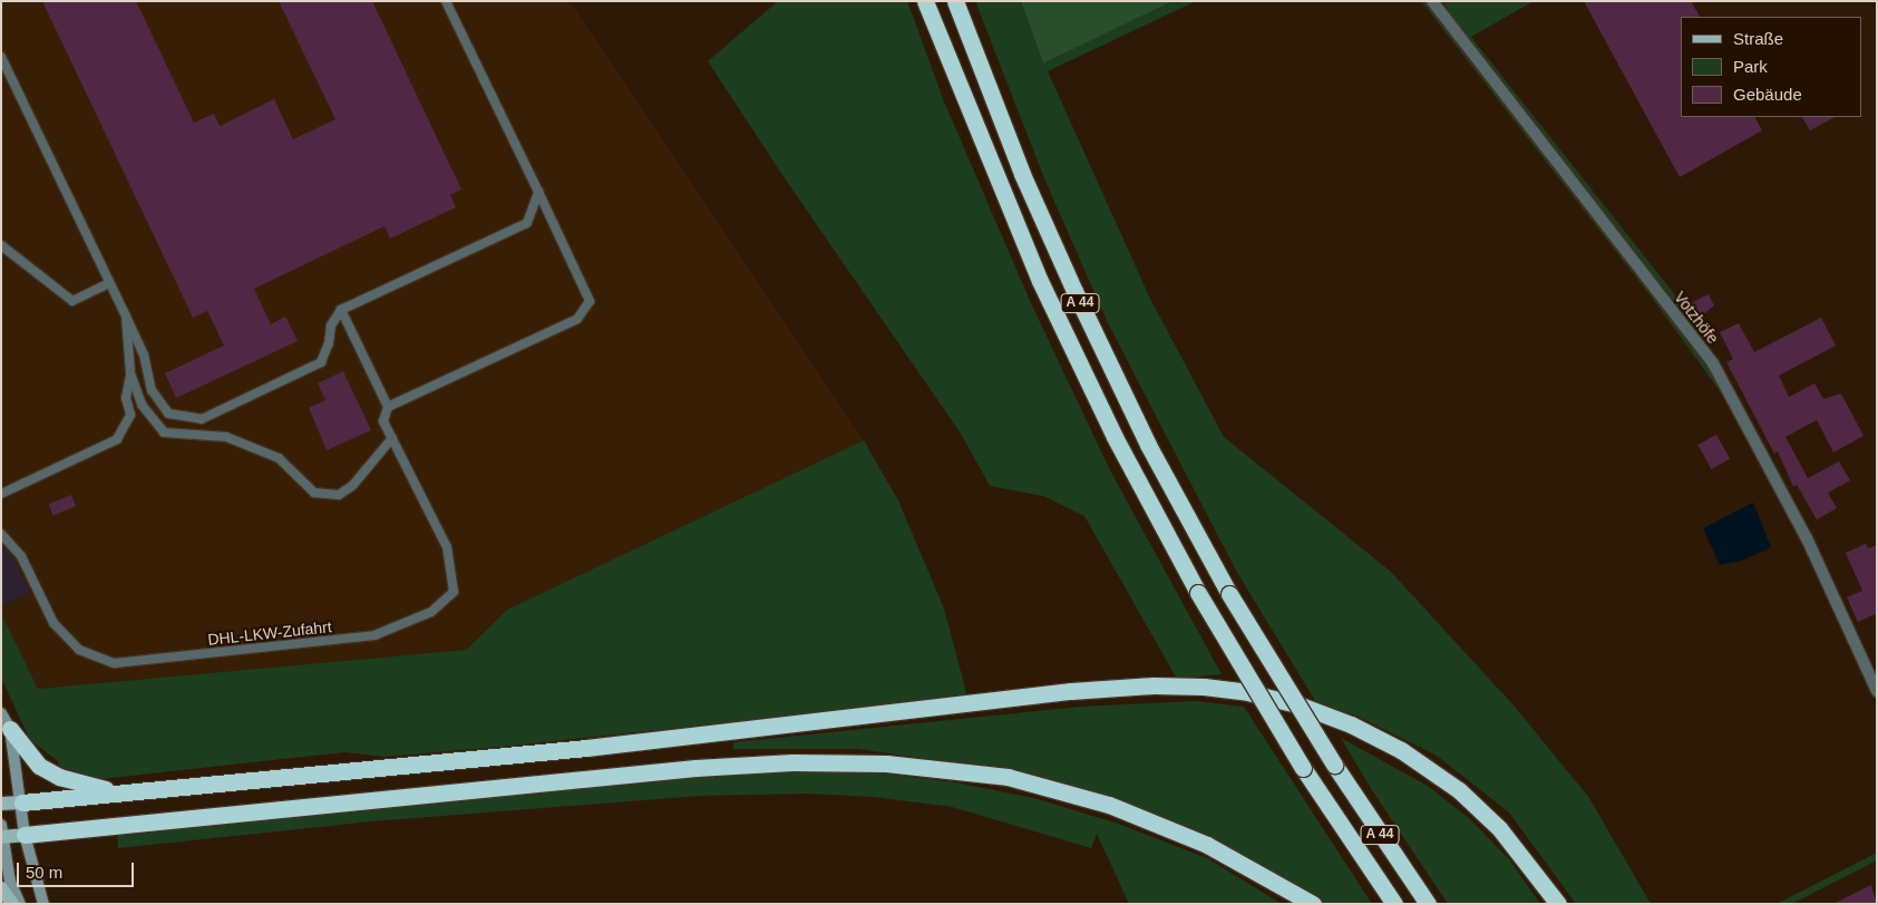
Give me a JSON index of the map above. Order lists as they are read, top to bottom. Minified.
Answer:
{"streets":{"highway":["A 44"],"street":["Votzhöfe"],"lane":["DHL-LKW-Zufahrt"]},"legend":["Straße","Park","Gebäude"],"scale_bar":"50 m"}
